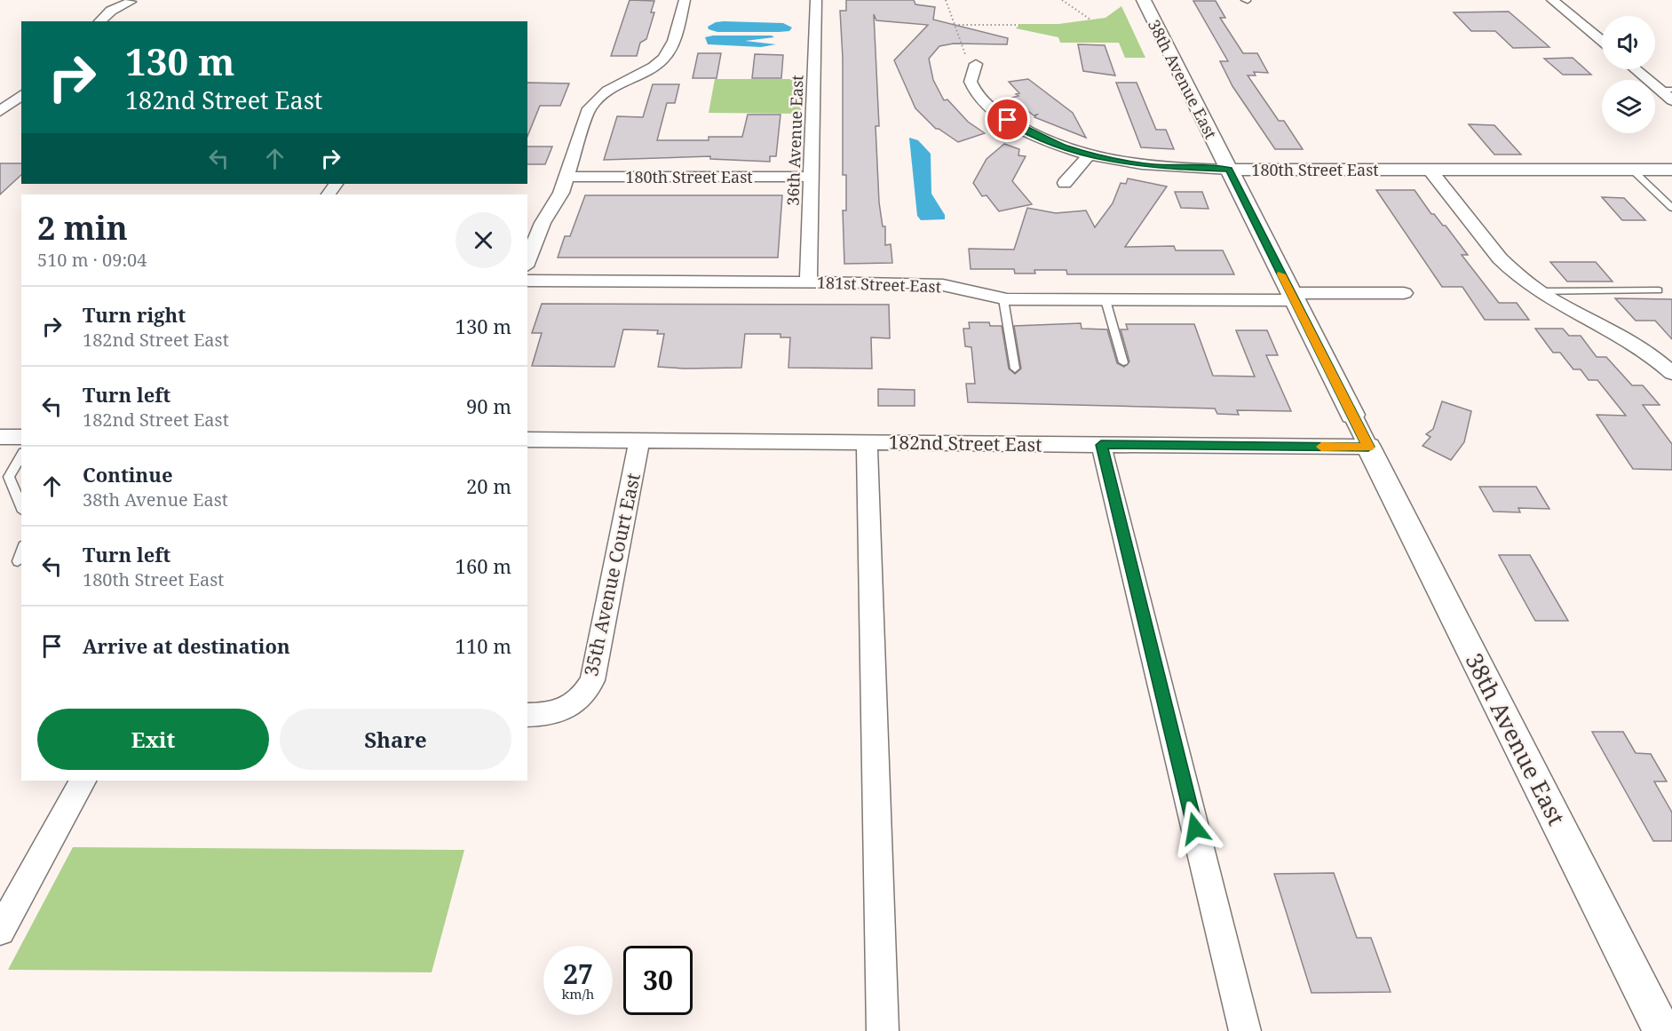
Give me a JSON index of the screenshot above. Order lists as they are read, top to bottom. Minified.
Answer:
{"streets":{"street":["38th Avenue East","36th Avenue East","180th Street East","181st Street East","182nd Street East","35th Avenue Court East"]},"crossings":[["38th Avenue East","180th Street East"],["38th Avenue East","181st Street East"],["38th Avenue East","182nd Street East"],["36th Avenue East","180th Street East"],["36th Avenue East","181st Street East"],["182nd Street East","35th Avenue Court East"]],"page":{"turn":["130 m","182nd Street East"],"heading":["2 min","510 m · 09:04"],"list":[{"name":"Turn right","note":"182nd Street East","value":"130 m"},{"name":"Turn left","note":"182nd Street East","value":"90 m"},{"name":"Continue","note":"38th Avenue East","value":"20 m"},{"name":"Turn left","note":"180th Street East","value":"160 m"},{"name":"Arrive at destination","value":"110 m"}],"buttons":["Exit","Share"],"speed":"27 km/h","limit":"30"}}
